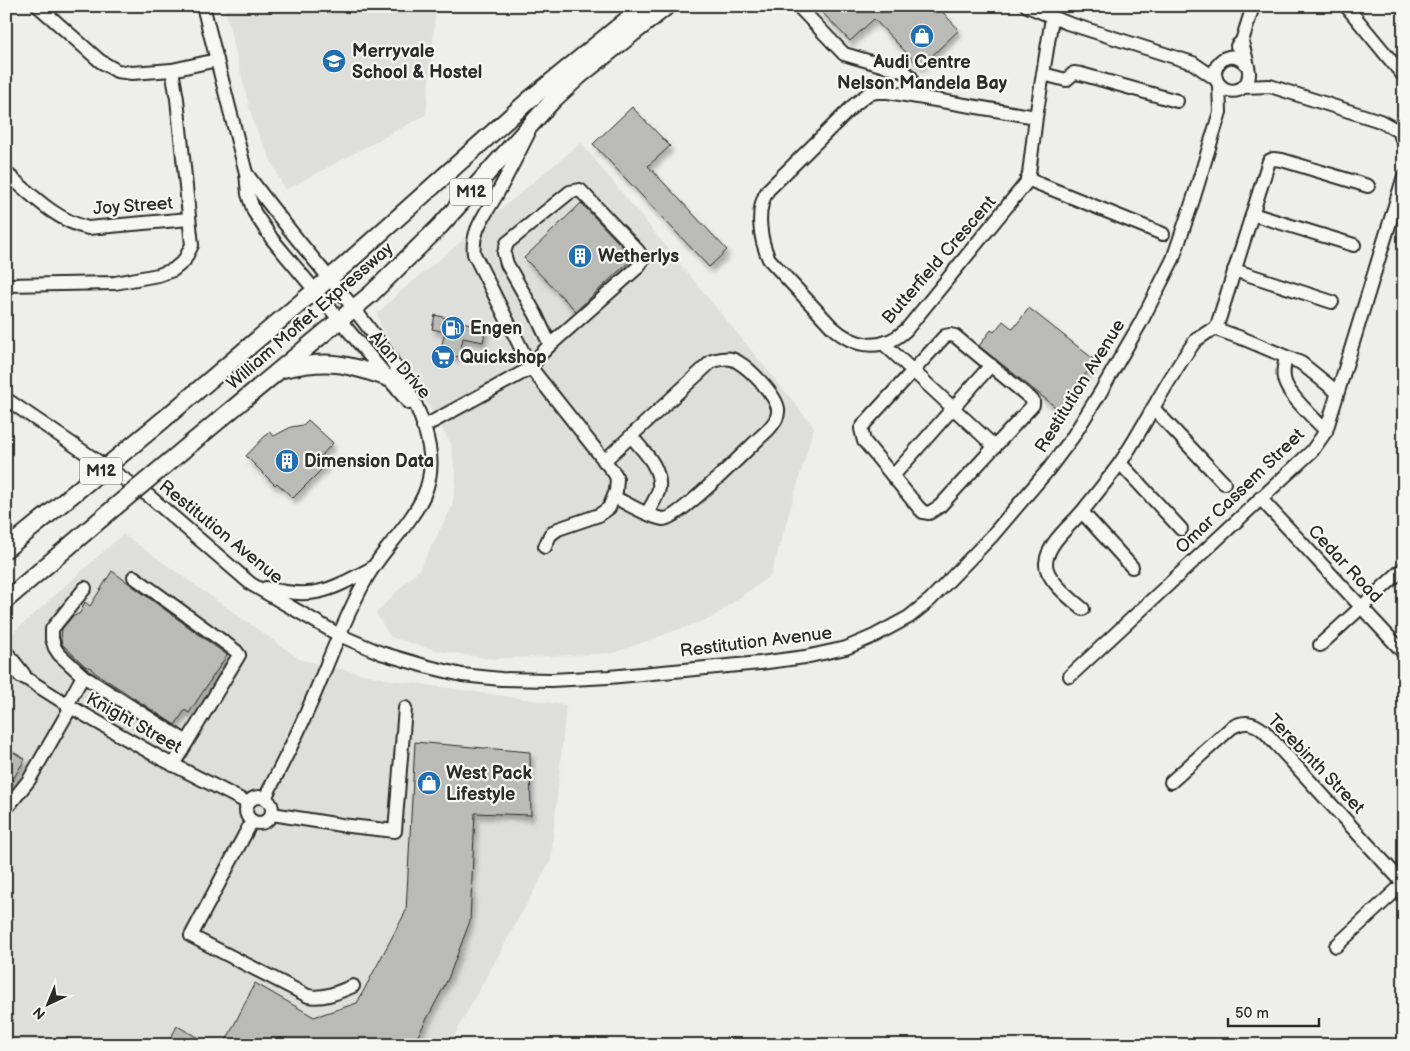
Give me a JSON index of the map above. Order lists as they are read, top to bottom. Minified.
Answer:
{"streets":{"main road":["M12","William Moffet Expressway"],"street":["Joy Street","Butterfield Crescent","Alan Drive","Restitution Avenue","Omar Cassem Street","Cedar Road","Knight Street","Terebinth Street"]},"crossings":[["William Moffet Expressway","Alan Drive"],["Omar Cassem Street","Cedar Road"]],"places":{"shop":["Audi Centre Nelson Mandela Bay","West Pack Lifestyle"],"school or university":["Merryvale School & Hostel"],"building":["Wetherlys","Dimension Data"],"fuel station":["Engen"],"supermarket":["Quickshop"]},"scale_bar":"50 m","north":"bottom left"}
